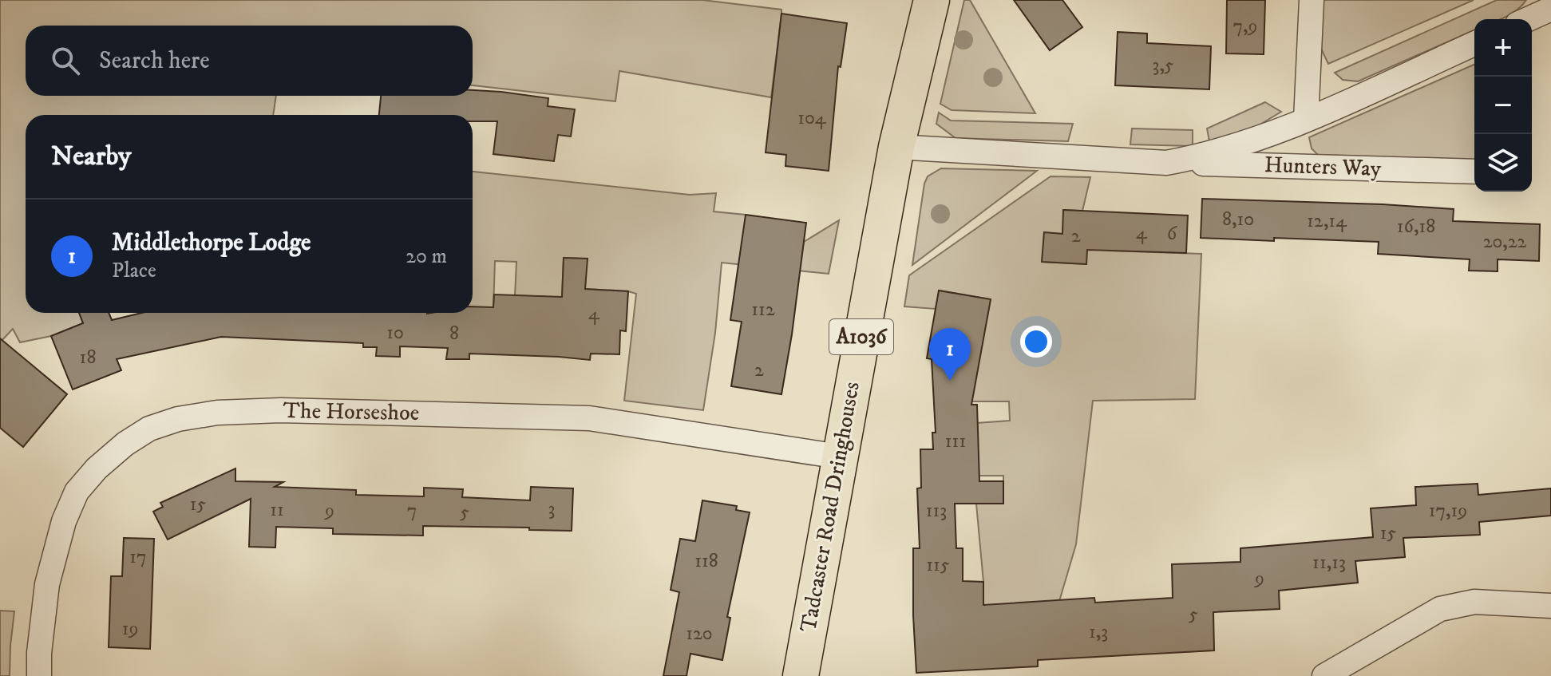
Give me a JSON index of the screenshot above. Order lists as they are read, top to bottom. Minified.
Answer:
{"streets":{"main road":["A1036","Tadcaster Road Dringhouses"],"street":["Hunters Way","The Horseshoe"]},"crossings":[["Hunters Way","Tadcaster Road Dringhouses"],["The Horseshoe","Tadcaster Road Dringhouses"]],"house_numbers":["7,9","3,5","104","8,10","12,14","16,18","4","6","2","20,22","112","4","10","8","18","2","111","15","3","11","9","7","113","17,19","5","15","17","118","11,13","115","9","5","19","1,3","120"],"page":{"map_buttons":["+","−"],"search":"Search here","heading":"Nearby","list":[{"mark":"1","name":"Middlethorpe Lodge","note":"Place","value":"20 m"}],"pins":"1"}}
